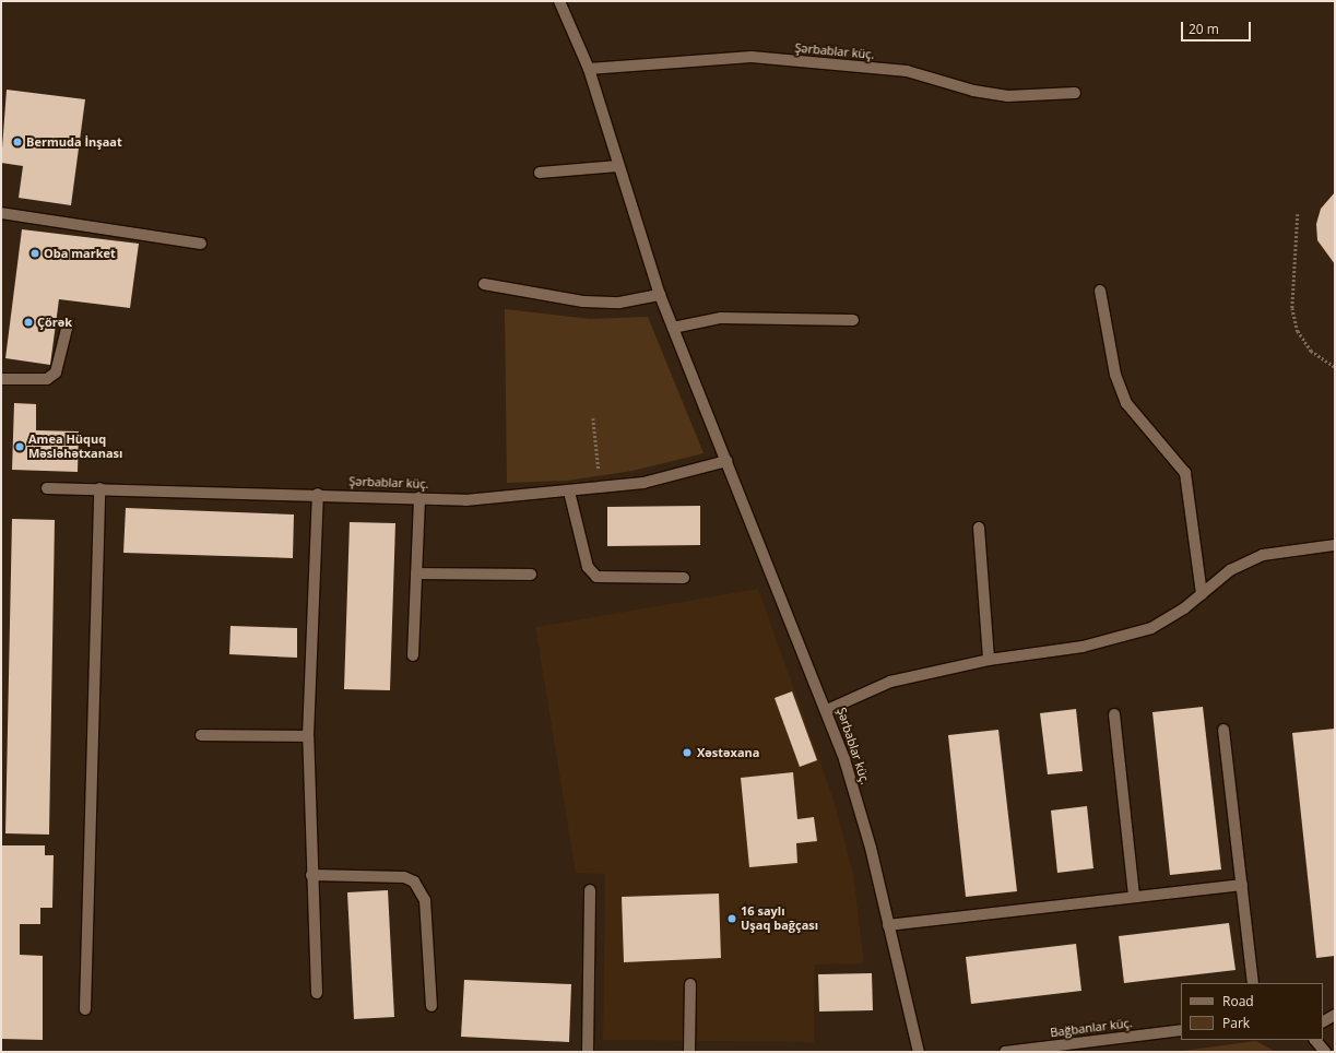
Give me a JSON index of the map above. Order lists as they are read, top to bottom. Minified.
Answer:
{"streets":{"street":["Şərbablar küç.","Bağbanlar küç."]},"places":["Bermuda İnşaat","Oba market","Çörək","Amea Hüquq Məsləhətxanası","Xəstəxana","16 saylı Uşaq bağçası"],"legend":["Road","Park"],"scale_bar":"20 m"}
